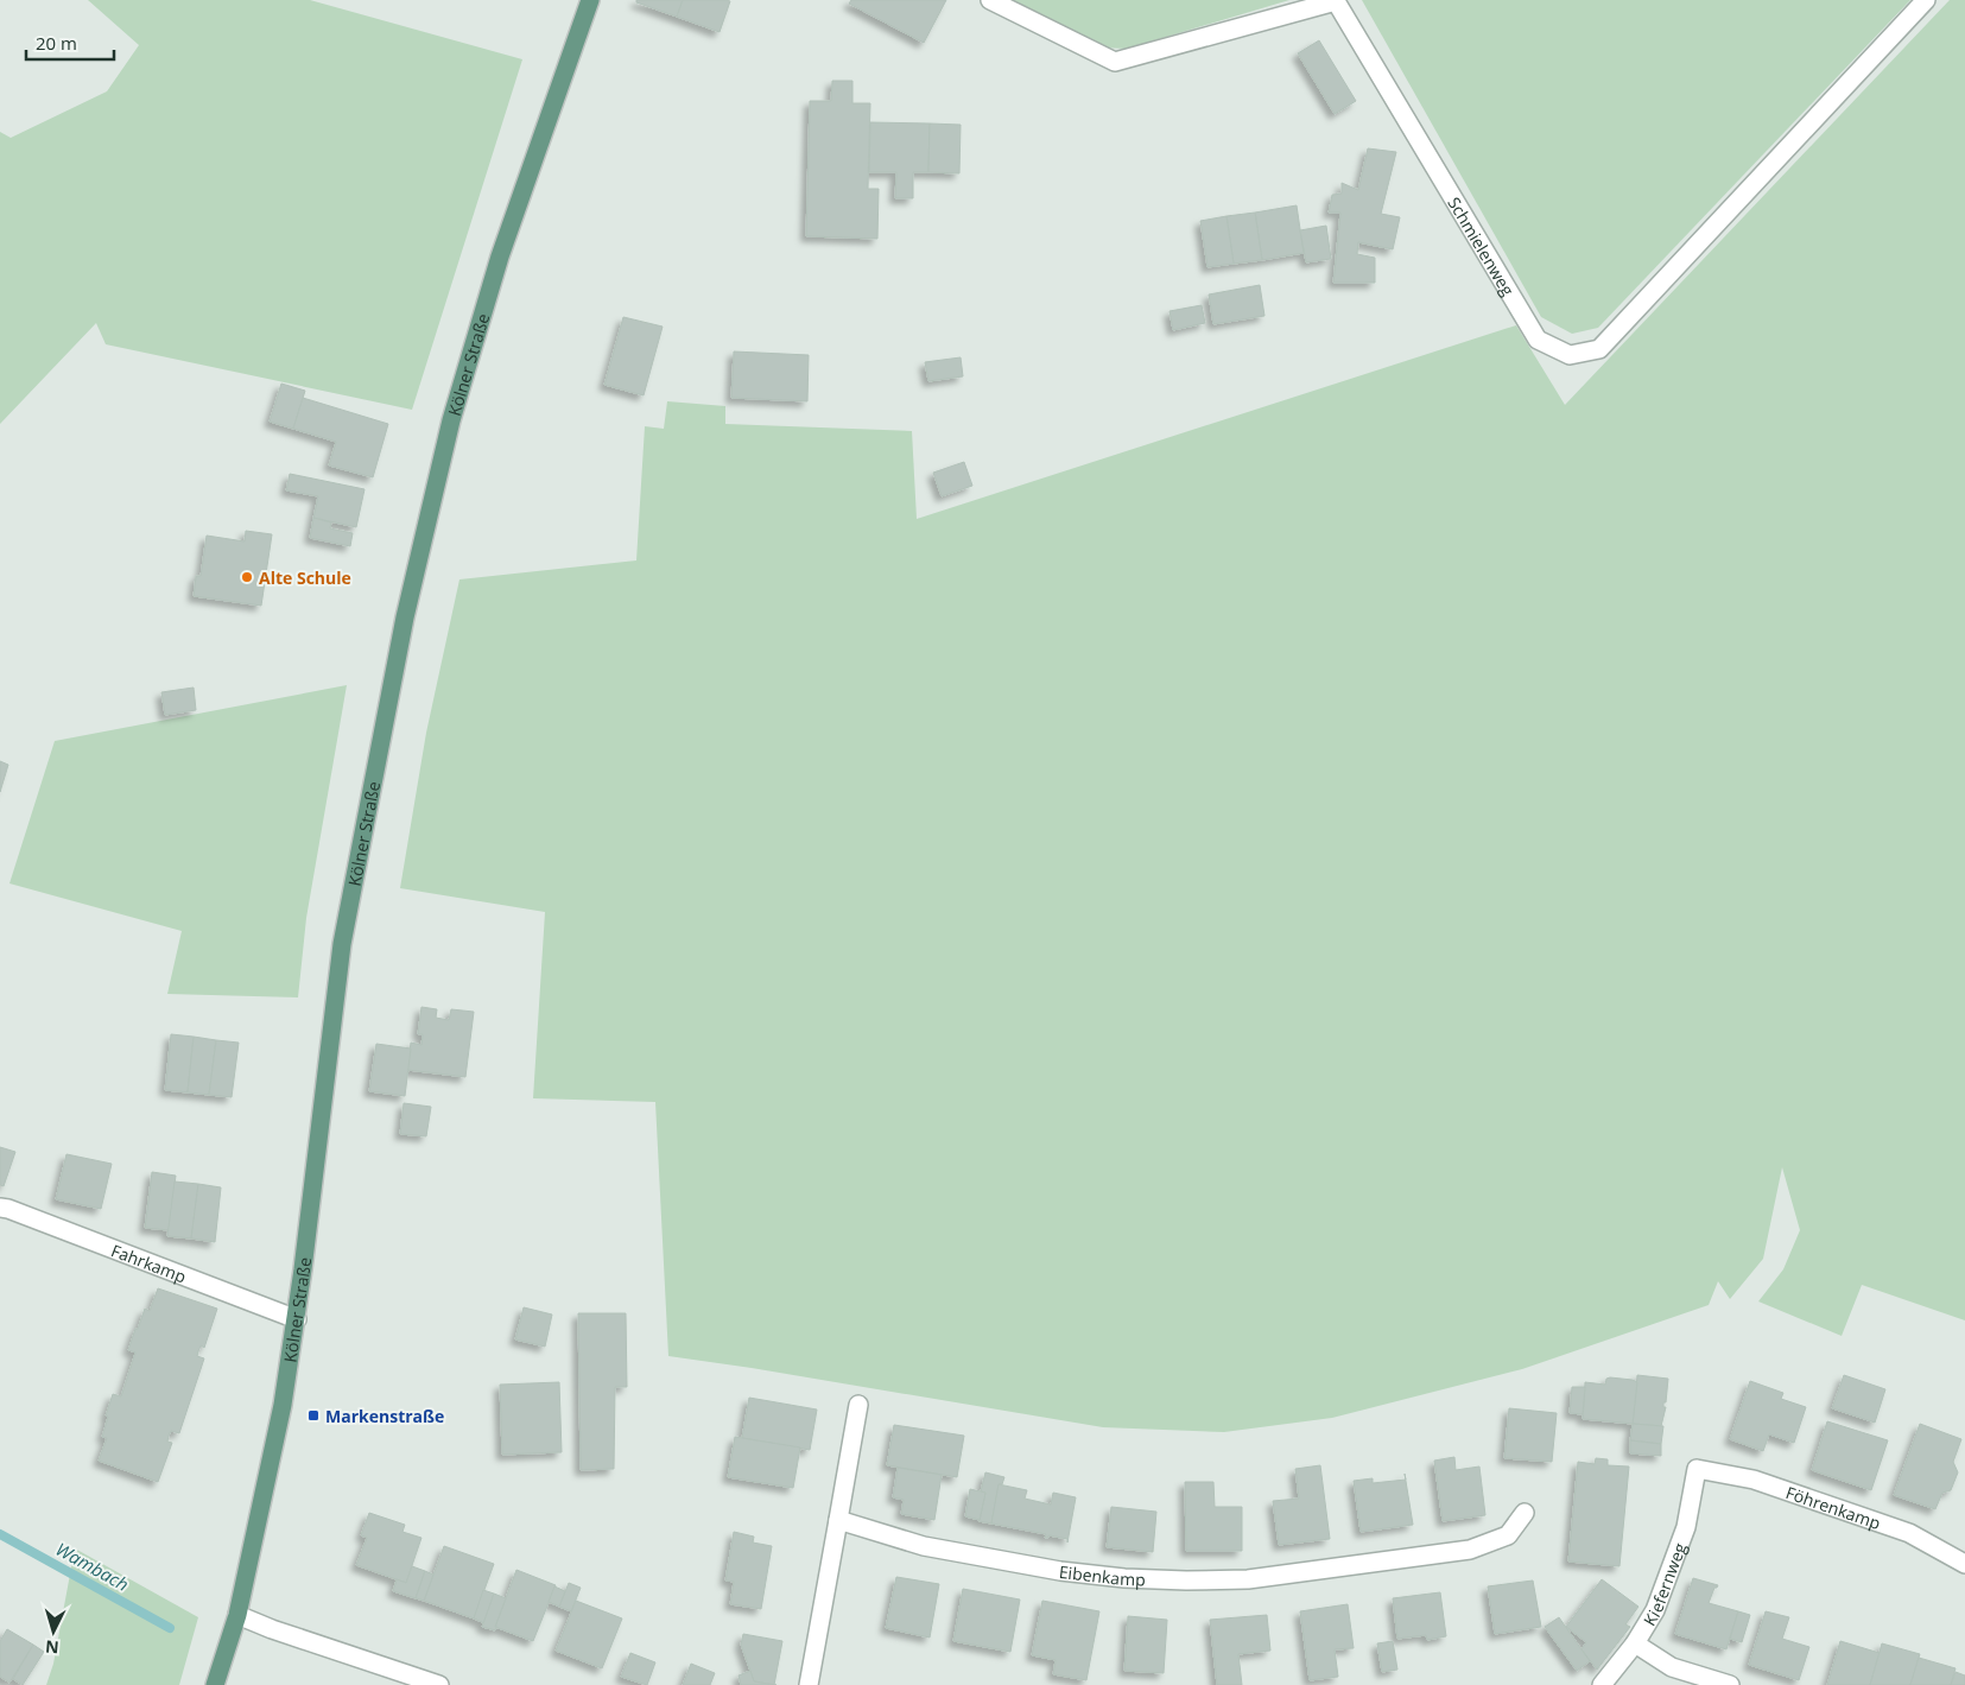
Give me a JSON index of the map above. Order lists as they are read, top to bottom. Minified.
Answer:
{"streets":{"main road":["Kölner Straße"],"street":["Schmielenweg","Fahrkamp","Föhrenkamp","Eibenkamp","Kiefernweg"]},"crossings":[["Kölner Straße","Fahrkamp"],["Föhrenkamp","Kiefernweg"]],"water":["Wambach"],"places":{"other":["Alte Schule"],"transit":["Markenstraße"]},"scale_bar":"20 m","north":"bottom"}
